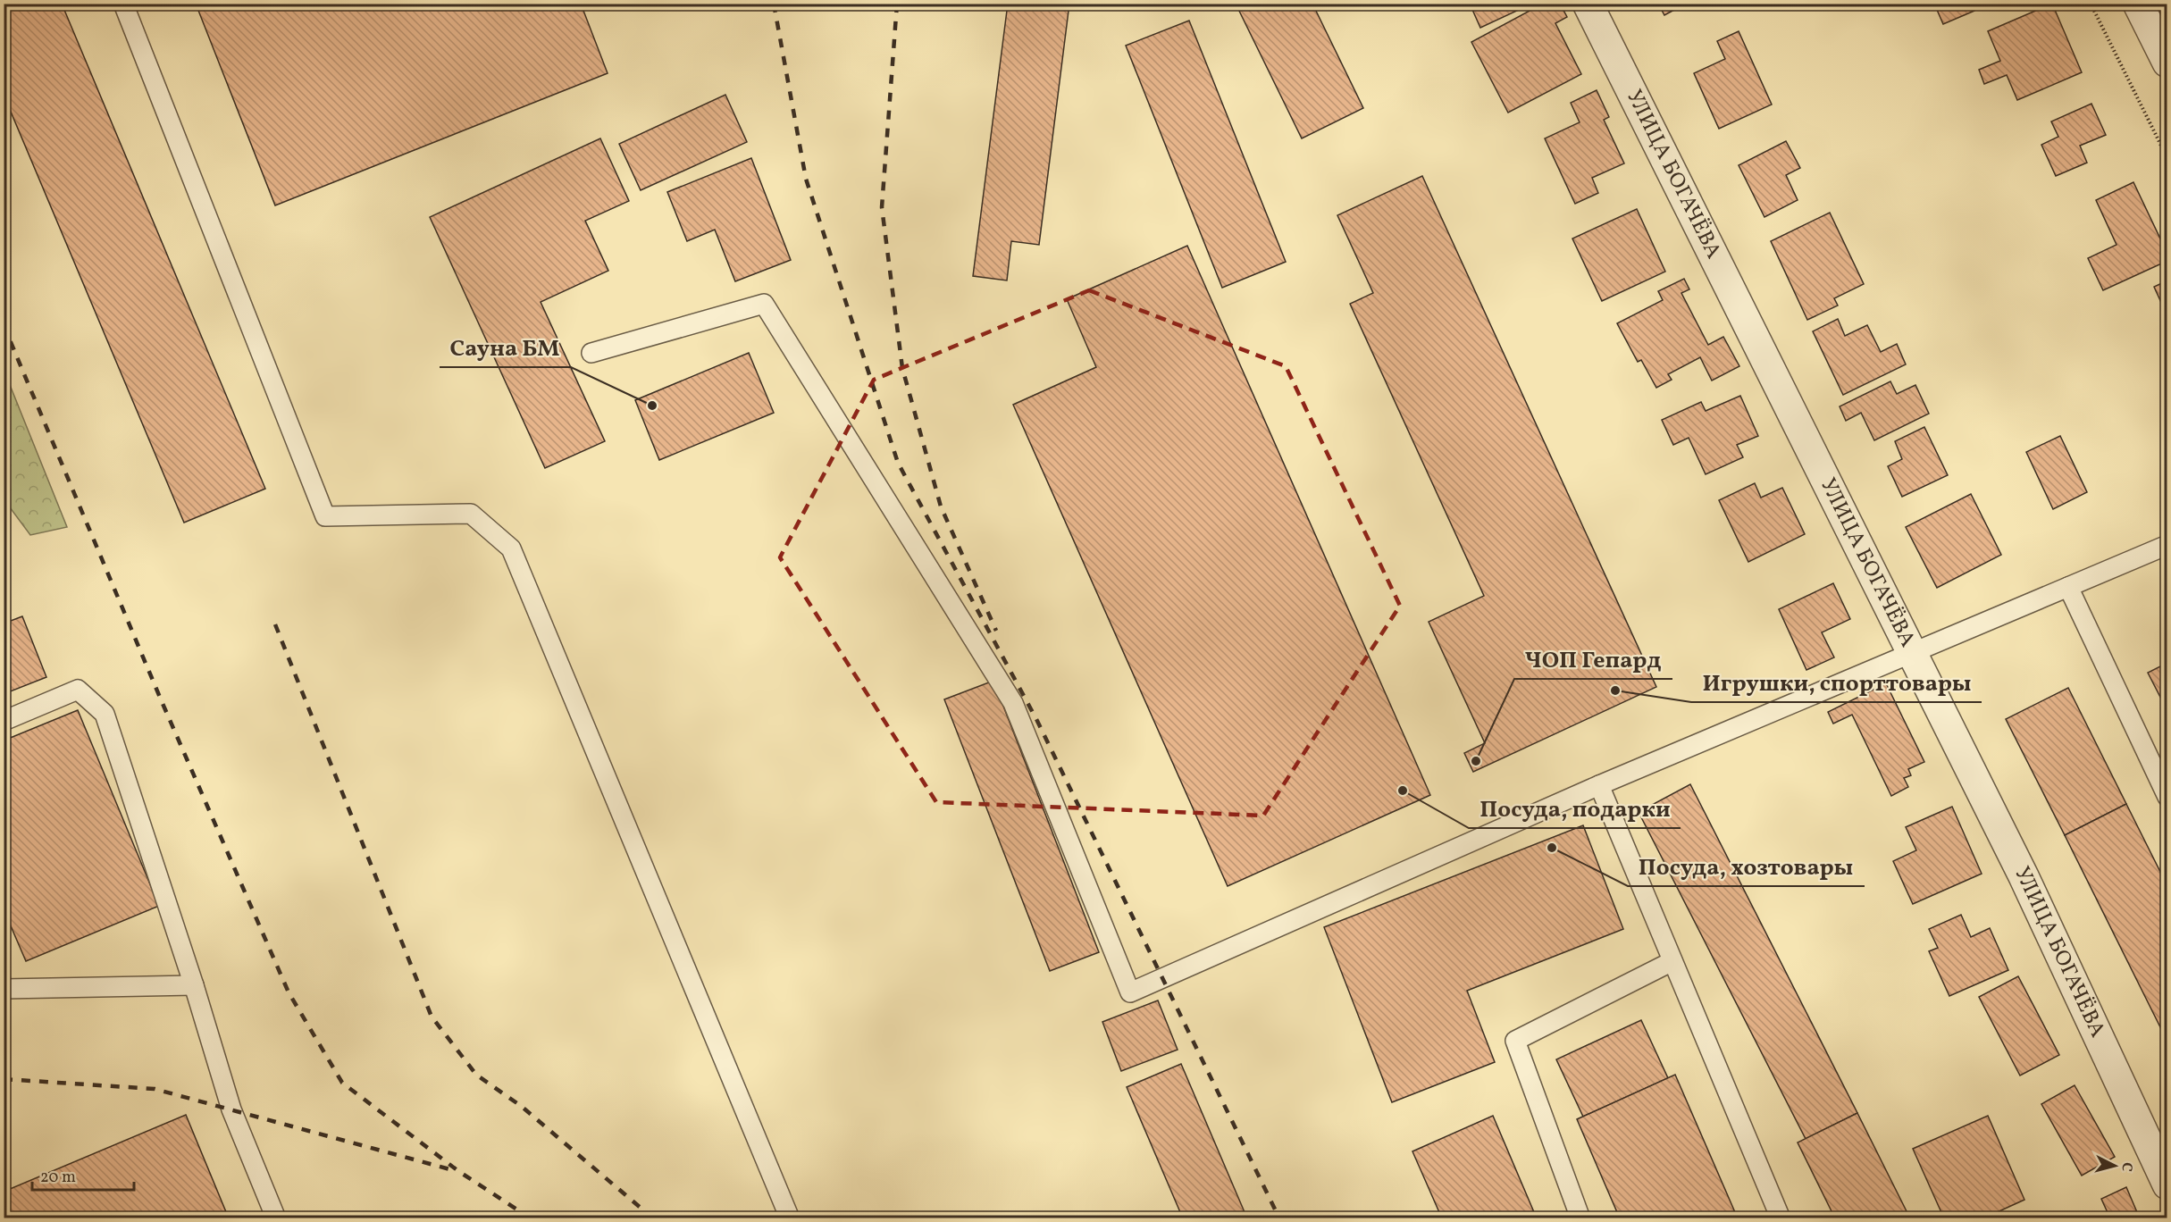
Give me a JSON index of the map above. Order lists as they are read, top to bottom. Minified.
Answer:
{"streets":{"street":["УЛИЦА БОГАЧЁВА"]},"places":["Сауна БМ","Игрушки, спорттовары","ЧОП Гепард","Посуда, подарки","Посуда, хозтовары"],"scale_bar":"20 m","north":"right"}
